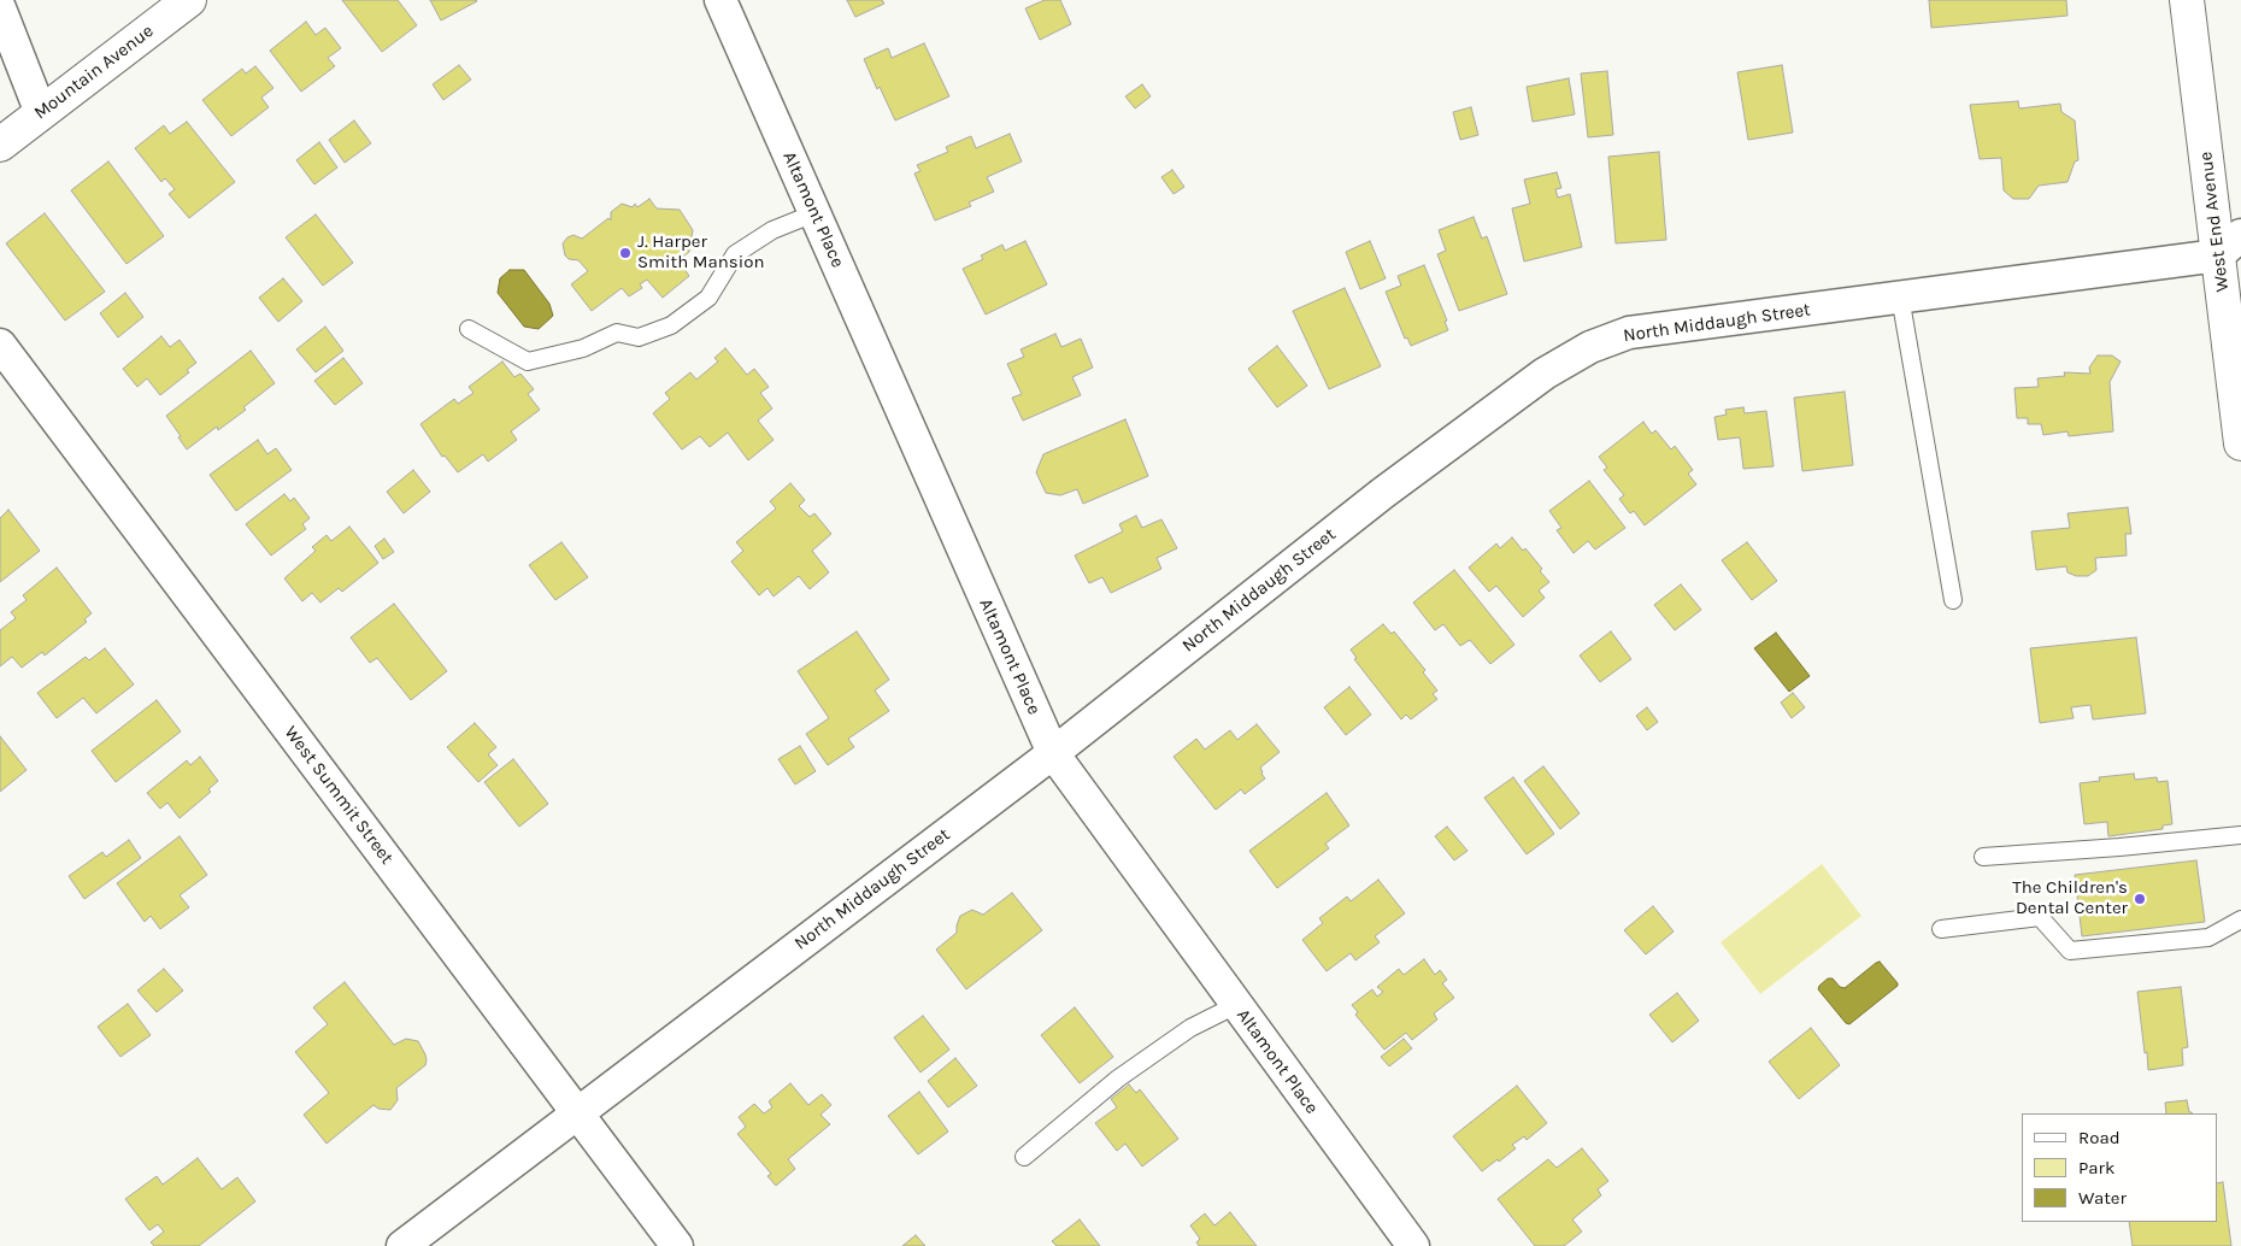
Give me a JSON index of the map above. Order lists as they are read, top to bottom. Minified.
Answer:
{"streets":{"street":["Mountain Avenue","Altamont Place","West End Avenue","North Middaugh Street","West Summit Street"]},"crossings":[["Altamont Place","North Middaugh Street"],["West End Avenue","North Middaugh Street"],["North Middaugh Street","West Summit Street"]],"places":["J. Harper Smith Mansion","The Children's Dental Center"],"legend":["Road","Park","Water"]}
